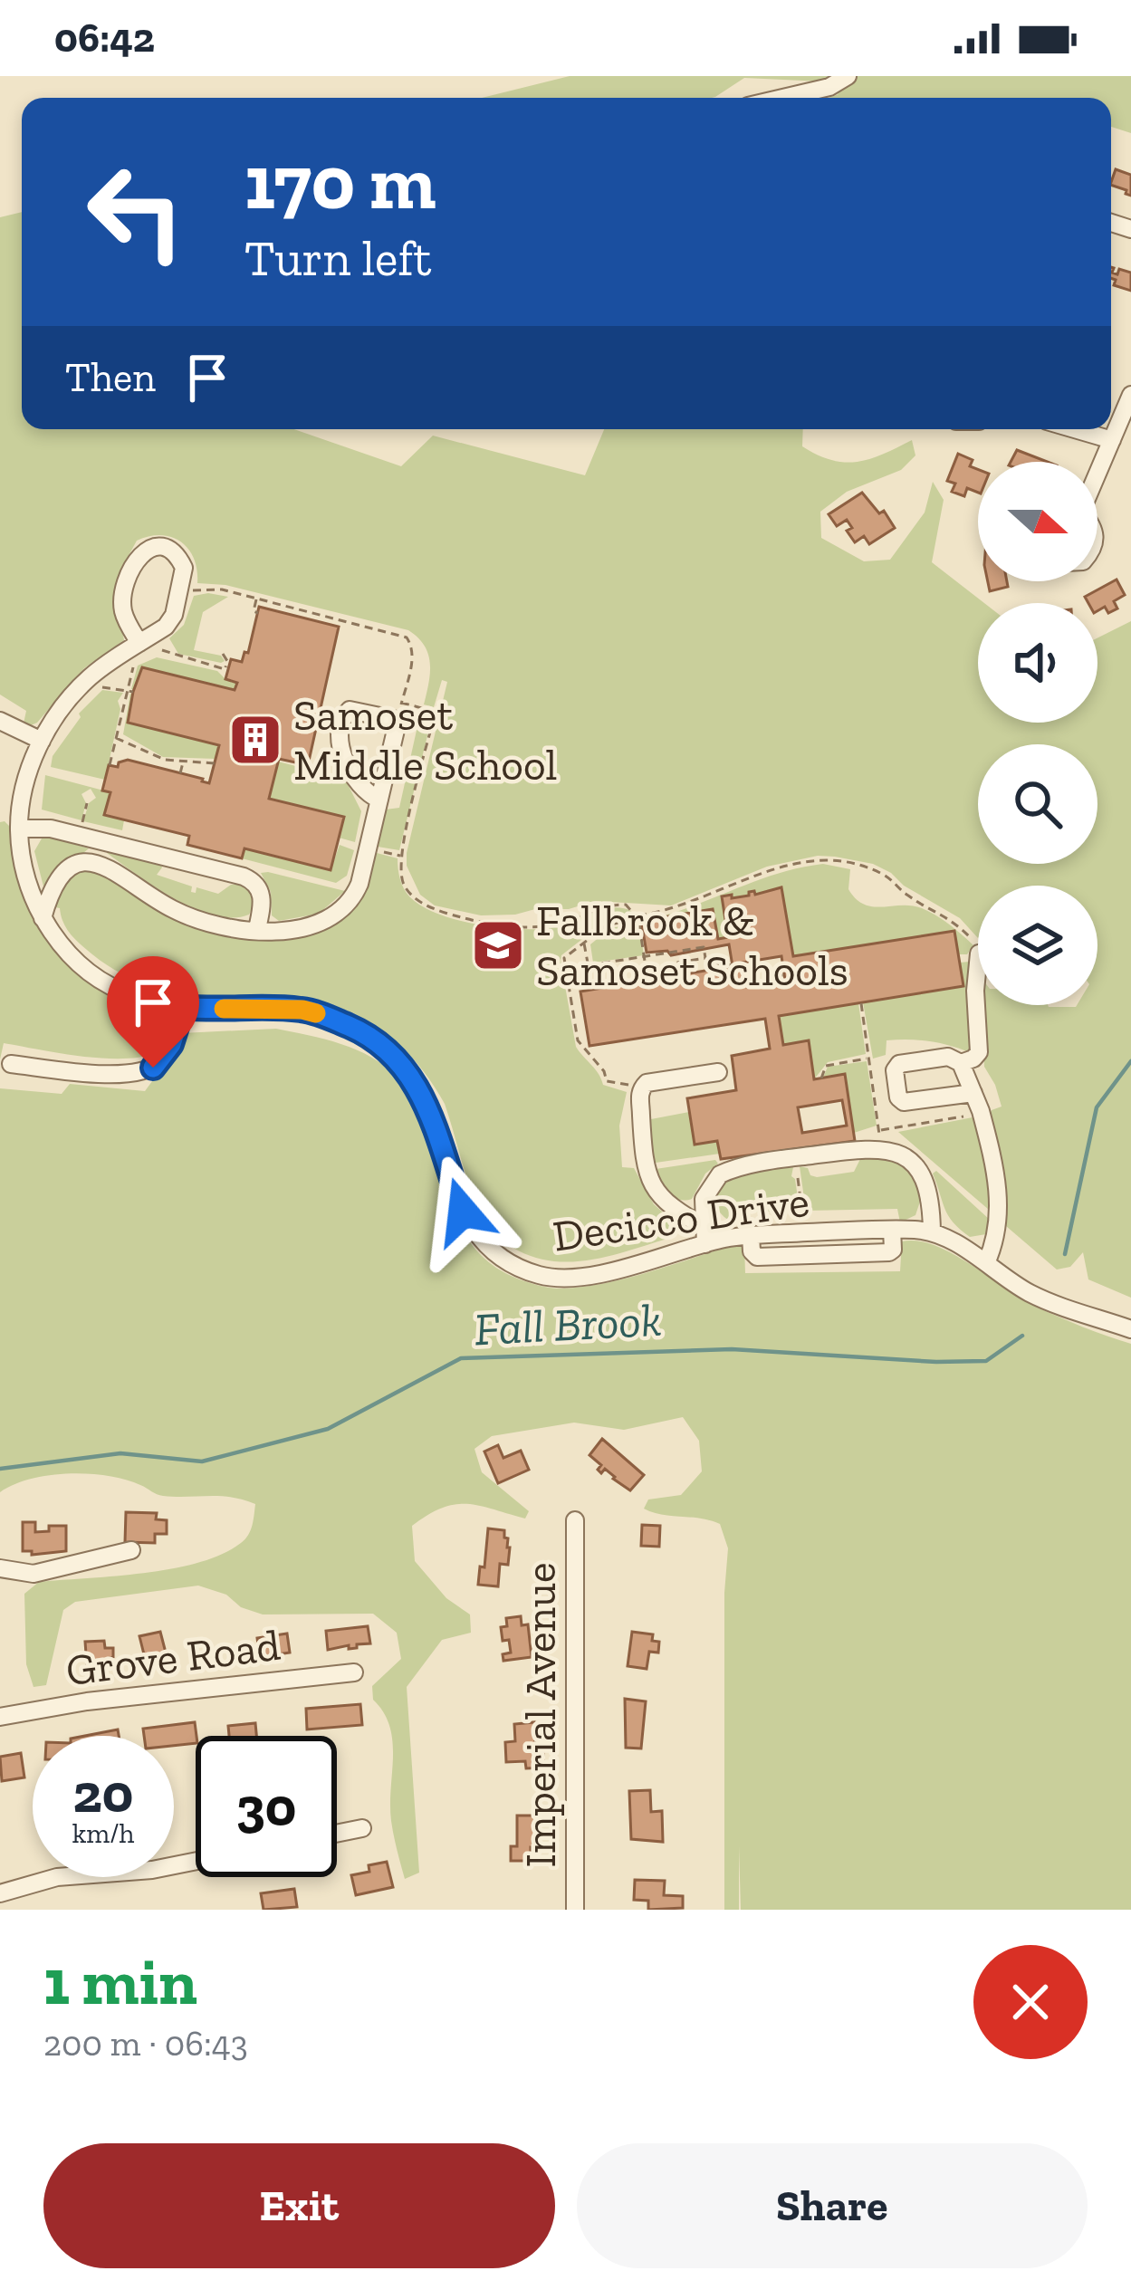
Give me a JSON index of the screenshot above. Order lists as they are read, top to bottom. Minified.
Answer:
{"streets":{"street":["Decicco Drive","Grove Road","Imperial Avenue"]},"water":["Fall Brook"],"places":{"building":["Samoset Middle School"],"school or university":["Fallbrook & Samoset Schools"]},"north":"right","page":{"status":"06:42","turn":["170 m","Turn left"],"then":"Then","speed":"20 km/h","limit":"30","heading":["1 min","200 m · 06:43"],"buttons":["Exit","Share"]}}
